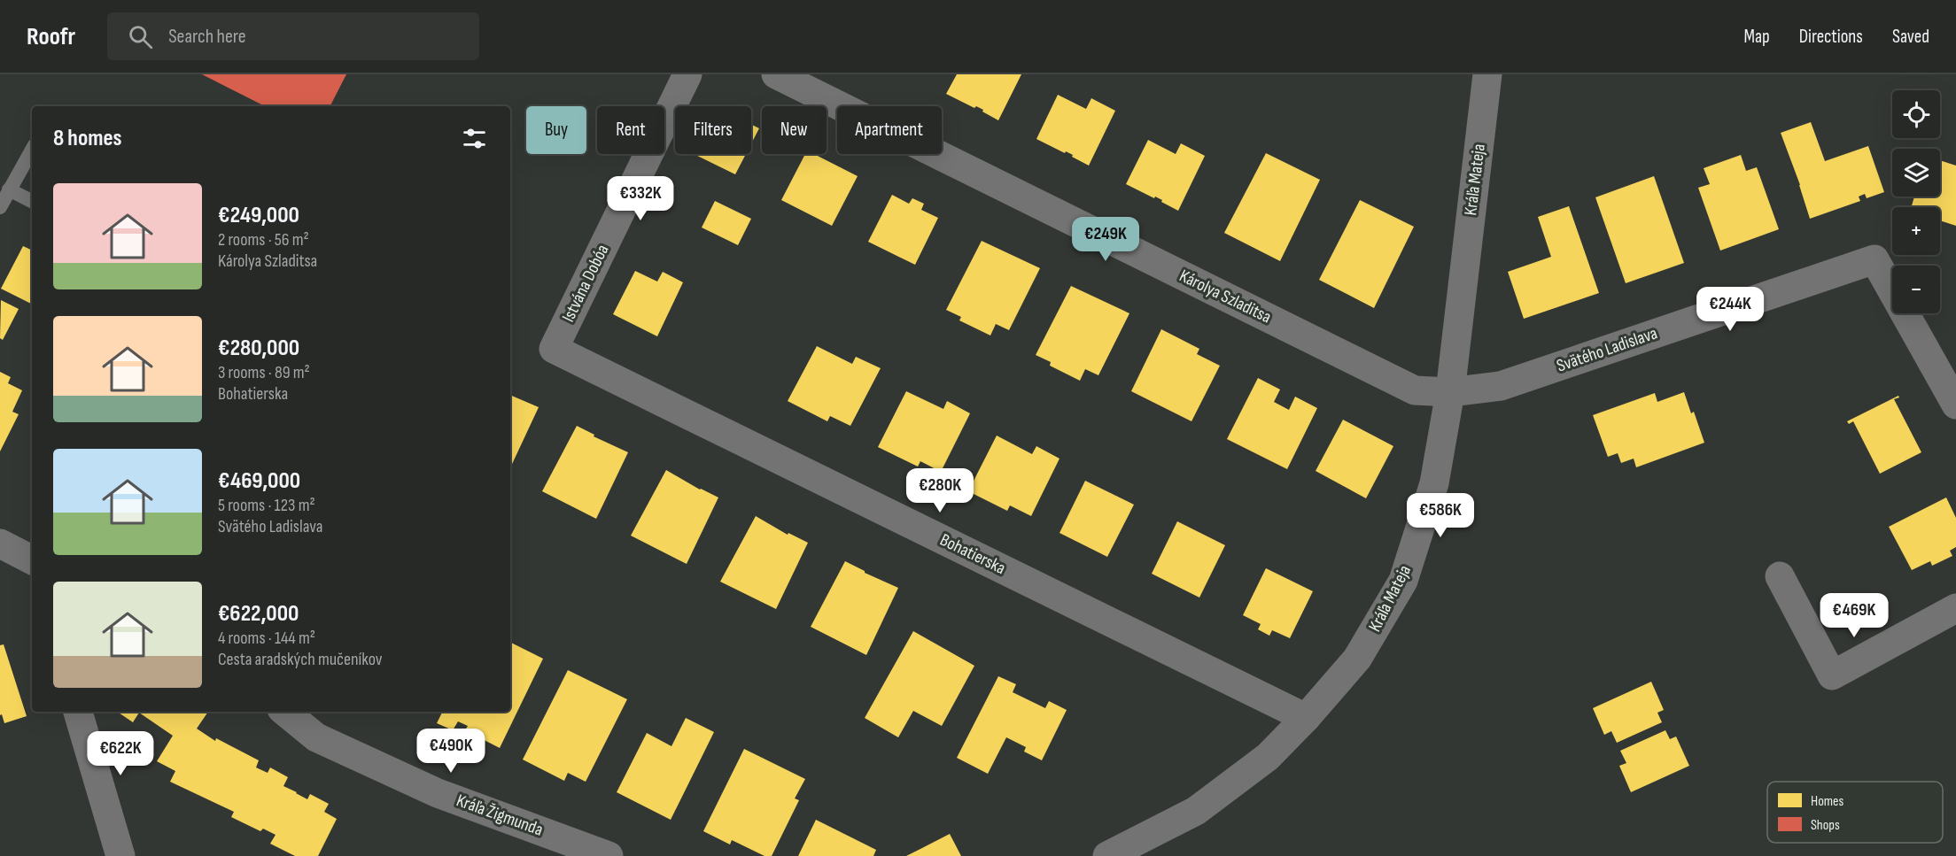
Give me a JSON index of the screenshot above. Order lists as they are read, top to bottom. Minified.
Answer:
{"streets":{"street":["Kráľa Mateja","Istvána Dobóa","Károlya Szladitsa","Svätého Ladislava","Bohatierska","Kráľa Žigmunda"]},"crossings":[["Kráľa Mateja","Károlya Szladitsa"],["Kráľa Mateja","Svätého Ladislava"],["Kráľa Mateja","Bohatierska"],["Istvána Dobóa","Bohatierska"],["Károlya Szladitsa","Svätého Ladislava"]],"legend":["Homes","Shops"],"page":{"header":"Roofr","search":"Search here","nav":["Map","Directions","Saved"],"map_buttons":["+","−"],"chip":["Buy","Rent","Filters","New","Apartment"],"heading":"8 homes","list":[{"name":"€249,000","note":"2 rooms · 56 m² · Károlya Szladitsa"},{"name":"€280,000","note":"3 rooms · 89 m² · Bohatierska"},{"name":"€469,000","note":"5 rooms · 123 m² · Svätého Ladislava"},{"name":"€622,000","note":"4 rooms · 144 m² · Cesta aradských mučeníkov"}],"price":["€332K","€249K","€244K","€280K","€586K","€469K","€490K","€622K"]}}
